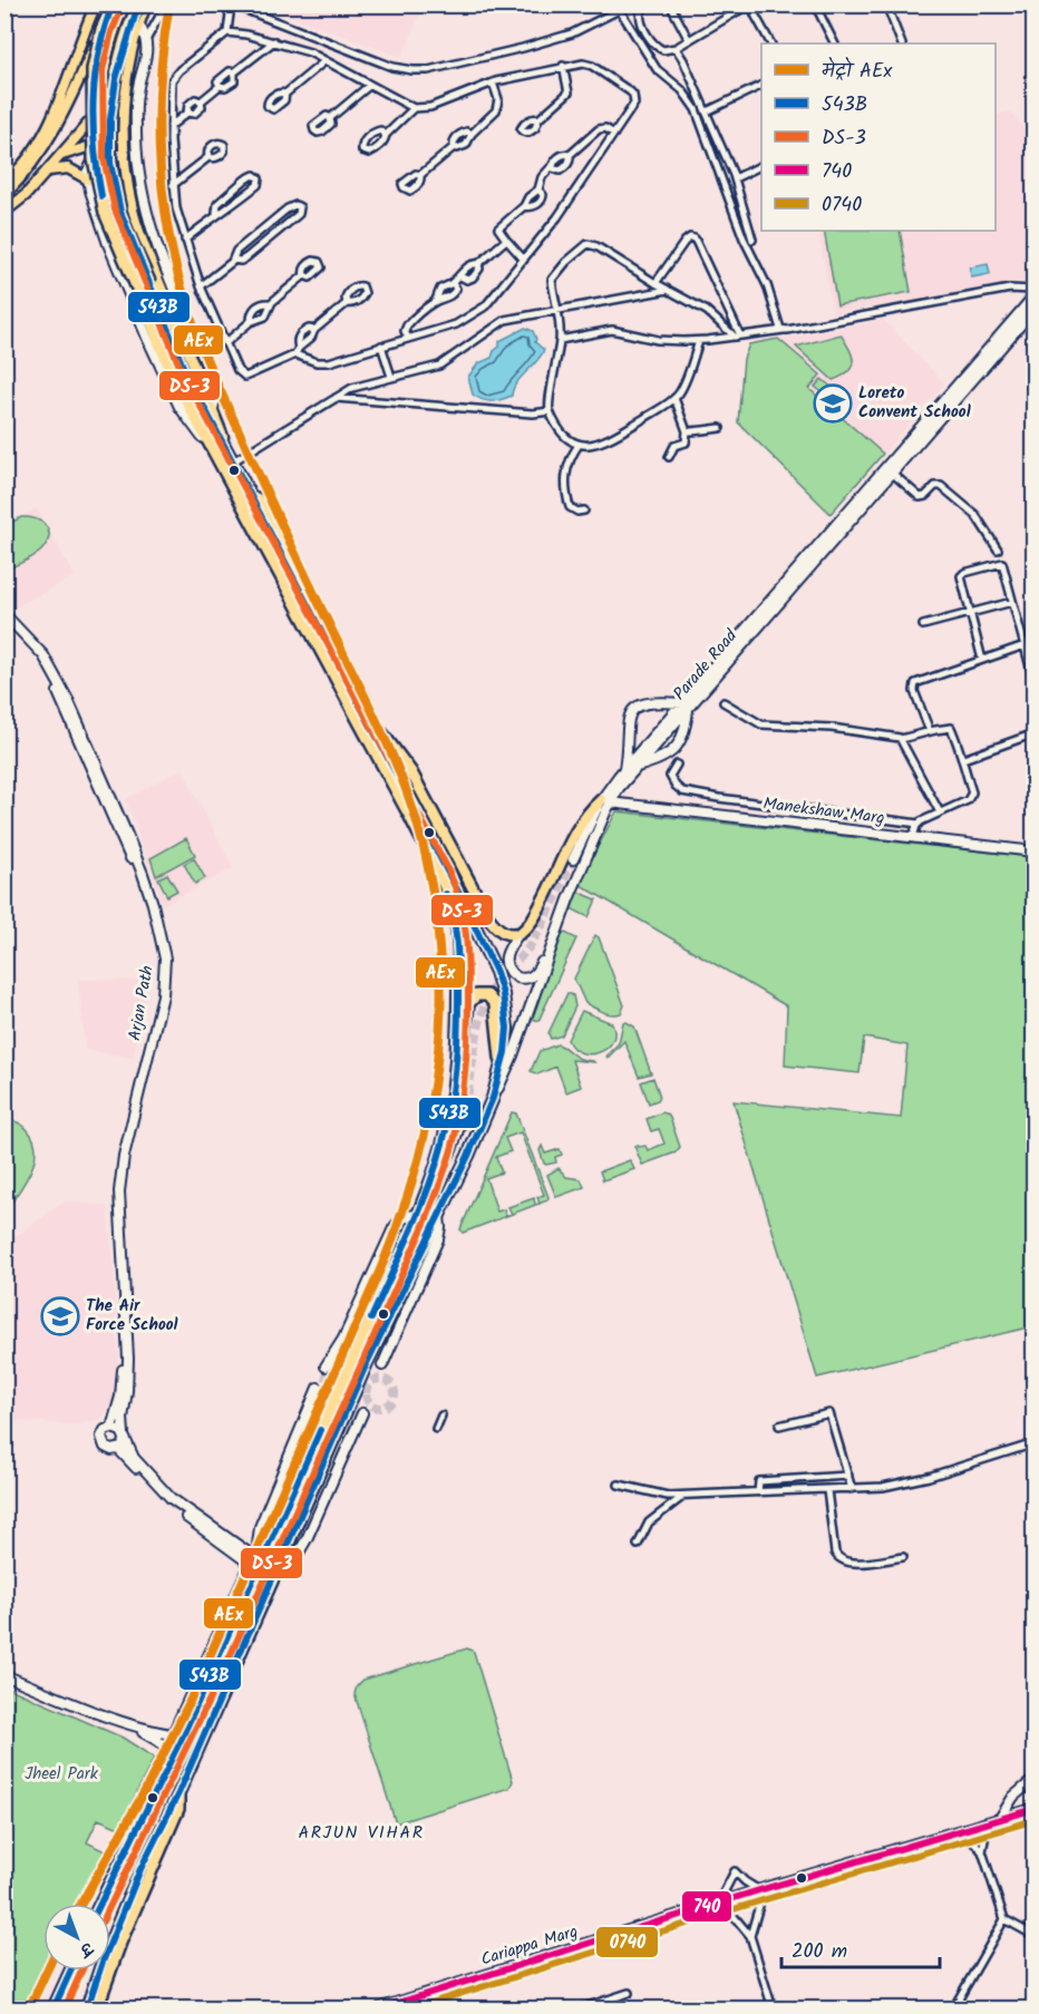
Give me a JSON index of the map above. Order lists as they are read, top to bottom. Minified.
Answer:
{"streets":{"main road":["Cariappa Marg"],"street":["Parade Road","Manekshaw Marg","Arjan Path"]},"crossings":[["Parade Road","Manekshaw Marg"]],"districts":["ARJUN VIHAR"],"parks":["Jheel Park"],"places":{"school or university":["Loreto Convent School","The Air Force School"]},"lines":["metro line AEx","transit line 543B","transit line DS-3","transit line 740","transit line 0740"],"legend":["मेट्रो AEx","543B","DS-3","740","0740"],"scale_bar":"200 m","north":"bottom right"}
